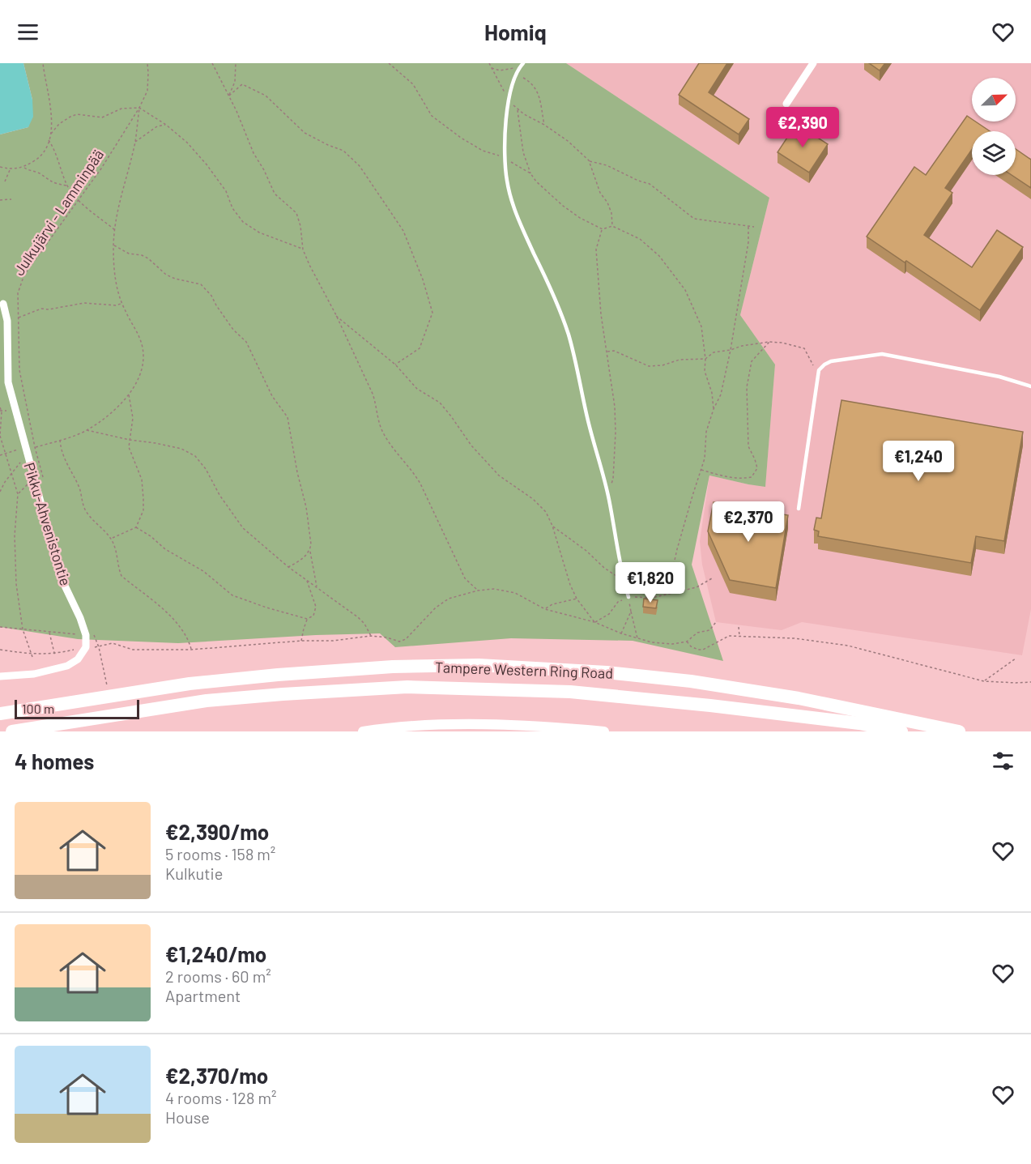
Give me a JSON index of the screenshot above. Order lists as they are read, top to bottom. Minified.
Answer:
{"streets":{"highway":["Tampere Western Ring Road"],"street":["Pikku-Ahvenistontie"],"path":["Julkujärvi - Lamminpää"]},"scale_bar":"100 m","north":"top right","page":{"header":"Homiq","price":["€2,390","€1,240","€2,370","€1,820"],"scale":"100 m","heading":"4 homes","list":[{"name":"€2,390/mo","note":"5 rooms · 158 m² · Kulkutie"},{"name":"€1,240/mo","note":"2 rooms · 60 m² · Apartment"},{"name":"€2,370/mo","note":"4 rooms · 128 m² · House"}]}}
